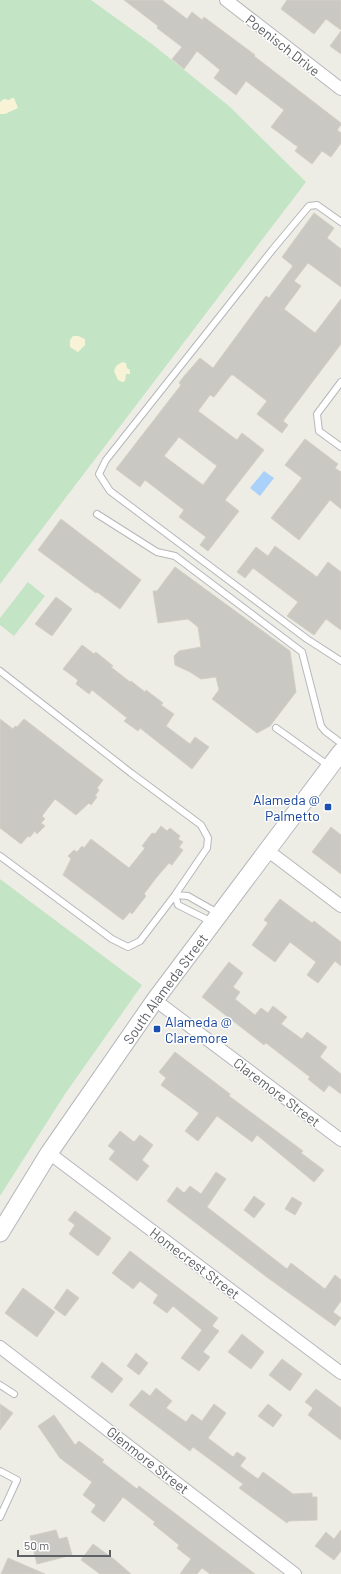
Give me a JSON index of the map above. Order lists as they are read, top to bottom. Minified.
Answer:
{"streets":{"main road":["South Alameda Street"],"street":["Poenisch Drive","Claremore Street","Homecrest Street","Glenmore Street"]},"crossings":[["South Alameda Street","Claremore Street"],["South Alameda Street","Homecrest Street"]],"places":{"transit":["Alameda @ Palmetto","Alameda @ Claremore"]},"scale_bar":"50 m"}
